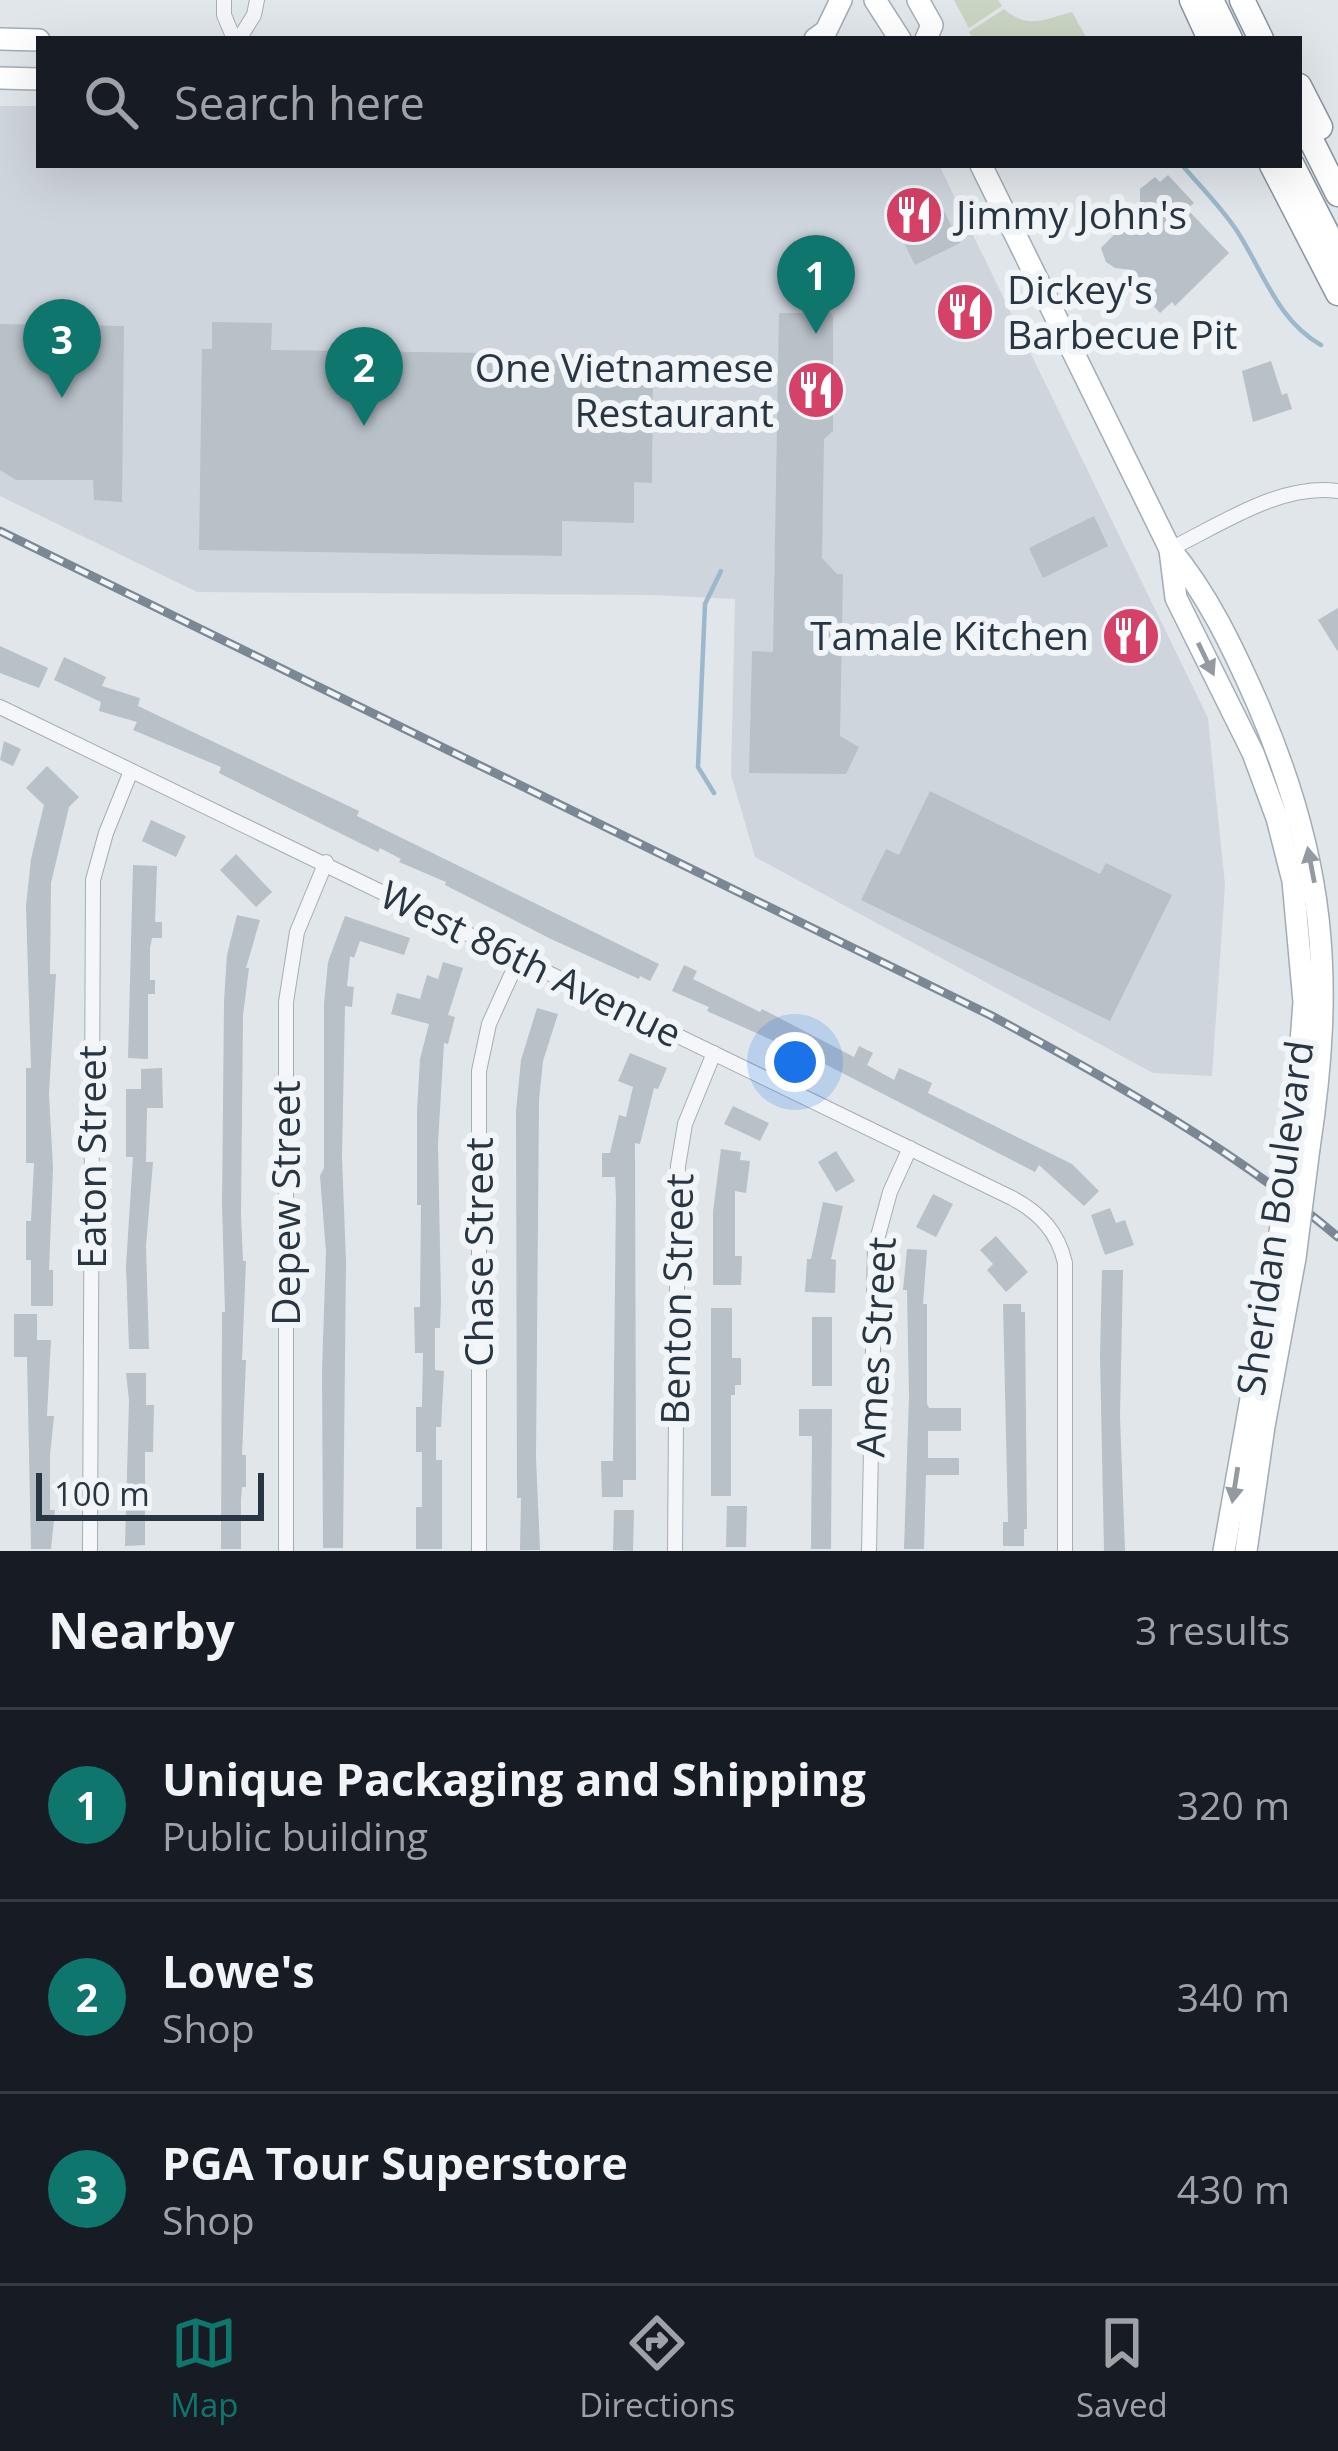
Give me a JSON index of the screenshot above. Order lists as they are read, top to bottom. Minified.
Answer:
{"streets":{"main road":["Sheridan Boulevard"],"street":["West 86th Avenue","Eaton Street","Depew Street","Chase Street","Benton Street","Ames Street"]},"crossings":[["West 86th Avenue","Eaton Street"],["West 86th Avenue","Depew Street"],["West 86th Avenue","Chase Street"],["West 86th Avenue","Benton Street"],["West 86th Avenue","Ames Street"]],"places":{"restaurant":["Jimmy John's","Dickey's Barbecue Pit","One Vietnamese Restaurant","Tamale Kitchen"]},"scale_bar":"100 m","page":{"search":"Search here","pins":["1","3","2"],"scale":"100 m","heading":["Nearby","3 results"],"list":[{"mark":"1","name":"Unique Packaging and Shipping","note":"Public building","value":"320 m"},{"mark":"2","name":"Lowe's","note":"Shop","value":"340 m"},{"mark":"3","name":"PGA Tour Superstore","note":"Shop","value":"430 m"}],"nav":["Map","Directions","Saved"]}}
